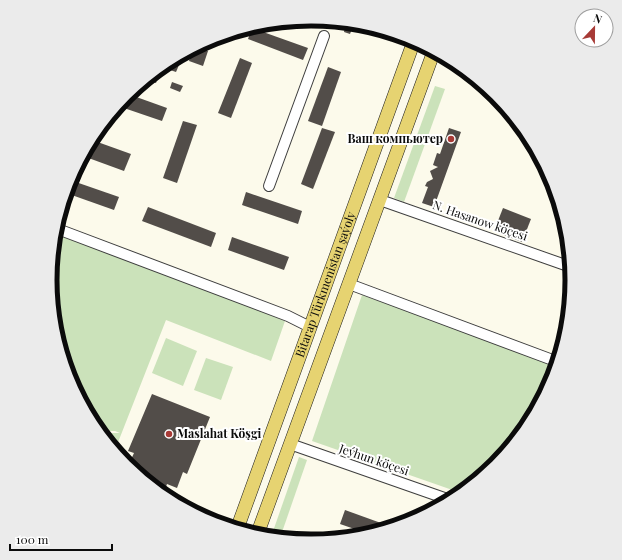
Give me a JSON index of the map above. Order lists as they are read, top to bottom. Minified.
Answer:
{"streets":{"main road":["Bitarap Türkmenistan şaýoly"],"street":["N. Hasanow köçesi","Jeýhun köçesi"]},"crossings":[["N. Hasanow köçesi","Bitarap Türkmenistan şaýoly"],["Bitarap Türkmenistan şaýoly","Jeýhun köçesi"]],"places":["Ваш компьютер","Maslahat Köşgi"],"scale_bar":"100 m","north":"top"}
